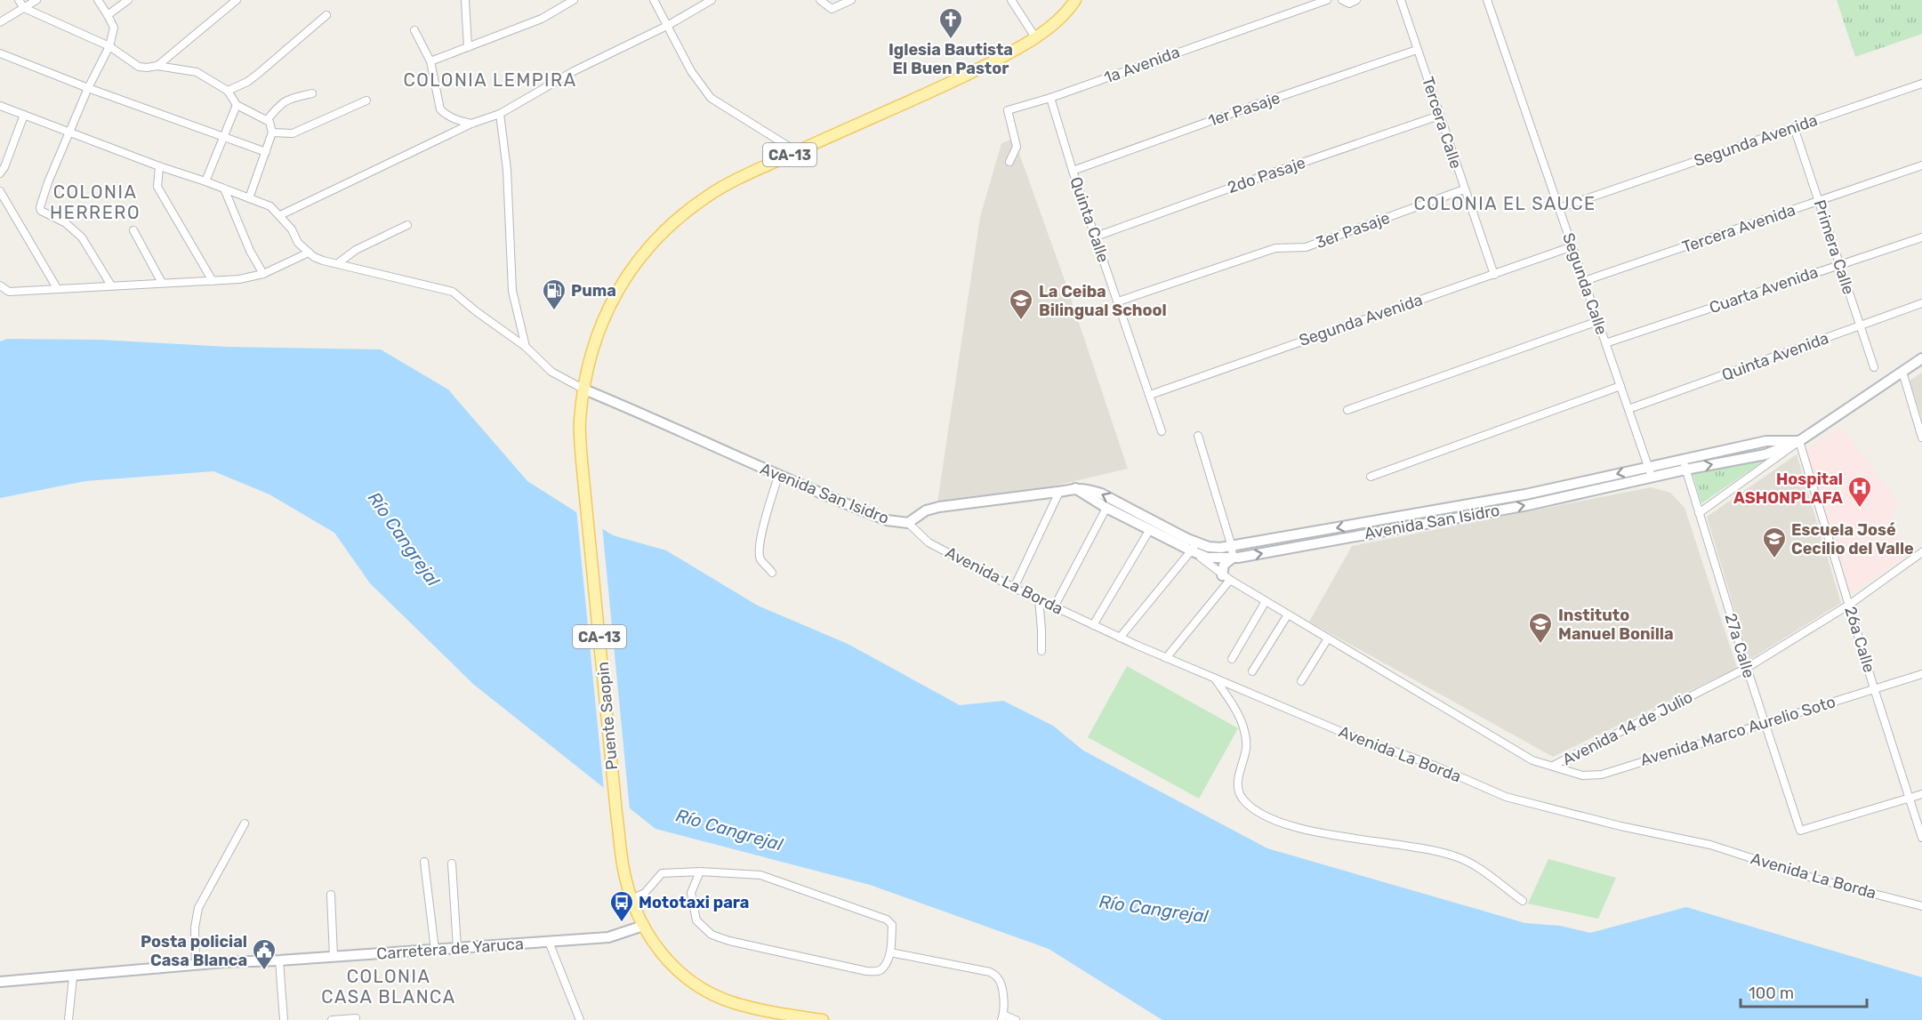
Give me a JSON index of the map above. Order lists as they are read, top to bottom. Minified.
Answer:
{"streets":{"main road":["CA-13","Puente Saopin"],"street":["1a Avenida","1er Pasaje","Tercera Calle","Segunda Avenida","2do Pasaje","Quinta Calle","Tercera Avenida","3er Pasaje","Primera Calle","Segunda Calle","Cuarta Avenida","Quinta Avenida","Avenida San Isidro","Avenida La Borda","26a Calle","27a Calle","Avenida 14 de Julio","Avenida Marco Aurelio Soto","Carretera de Yaruca"]},"crossings":[["1a Avenida","Quinta Calle"],["1er Pasaje","Tercera Calle"],["1er Pasaje","Quinta Calle"],["Tercera Calle","Segunda Avenida"],["Tercera Calle","2do Pasaje"],["Tercera Calle","3er Pasaje"],["Segunda Avenida","Quinta Calle"],["Segunda Avenida","Primera Calle"],["Segunda Avenida","Segunda Calle"],["CA-13","Avenida San Isidro"],["CA-13","Puente Saopin"],["CA-13","Carretera de Yaruca"],["2do Pasaje","Quinta Calle"],["Quinta Calle","3er Pasaje"],["Tercera Avenida","Primera Calle"],["Tercera Avenida","Segunda Calle"],["Primera Calle","Cuarta Avenida"],["Primera Calle","Quinta Avenida"],["Segunda Calle","Cuarta Avenida"],["Segunda Calle","Quinta Avenida"],["Segunda Calle","Avenida San Isidro"],["Avenida San Isidro","Avenida La Borda"],["Avenida San Isidro","26a Calle"],["Avenida San Isidro","27a Calle"],["Avenida San Isidro","Puente Saopin"],["Avenida San Isidro","Avenida 14 de Julio"],["26a Calle","27a Calle"],["26a Calle","Avenida 14 de Julio"],["26a Calle","Avenida Marco Aurelio Soto"],["27a Calle","Avenida 14 de Julio"],["27a Calle","Avenida Marco Aurelio Soto"],["Avenida 14 de Julio","Avenida Marco Aurelio Soto"]],"districts":["COLONIA LEMPIRA","COLONIA HERRERO","COLONIA EL SAUCE","COLONIA CASA BLANCA"],"water":["Río Cangrejal"],"places":{"church":["Iglesia Bautista El Buen Pastor"],"fuel station":["Puma"],"school or university":["La Ceiba Bilingual School","Escuela José Cecilio del Valle","Instituto Manuel Bonilla"],"hospital":["Hospital ASHONPLAFA"],"bus stop":["Mototaxi para"],"public building":["Posta policial Casa Blanca"]},"scale_bar":"100 m"}
